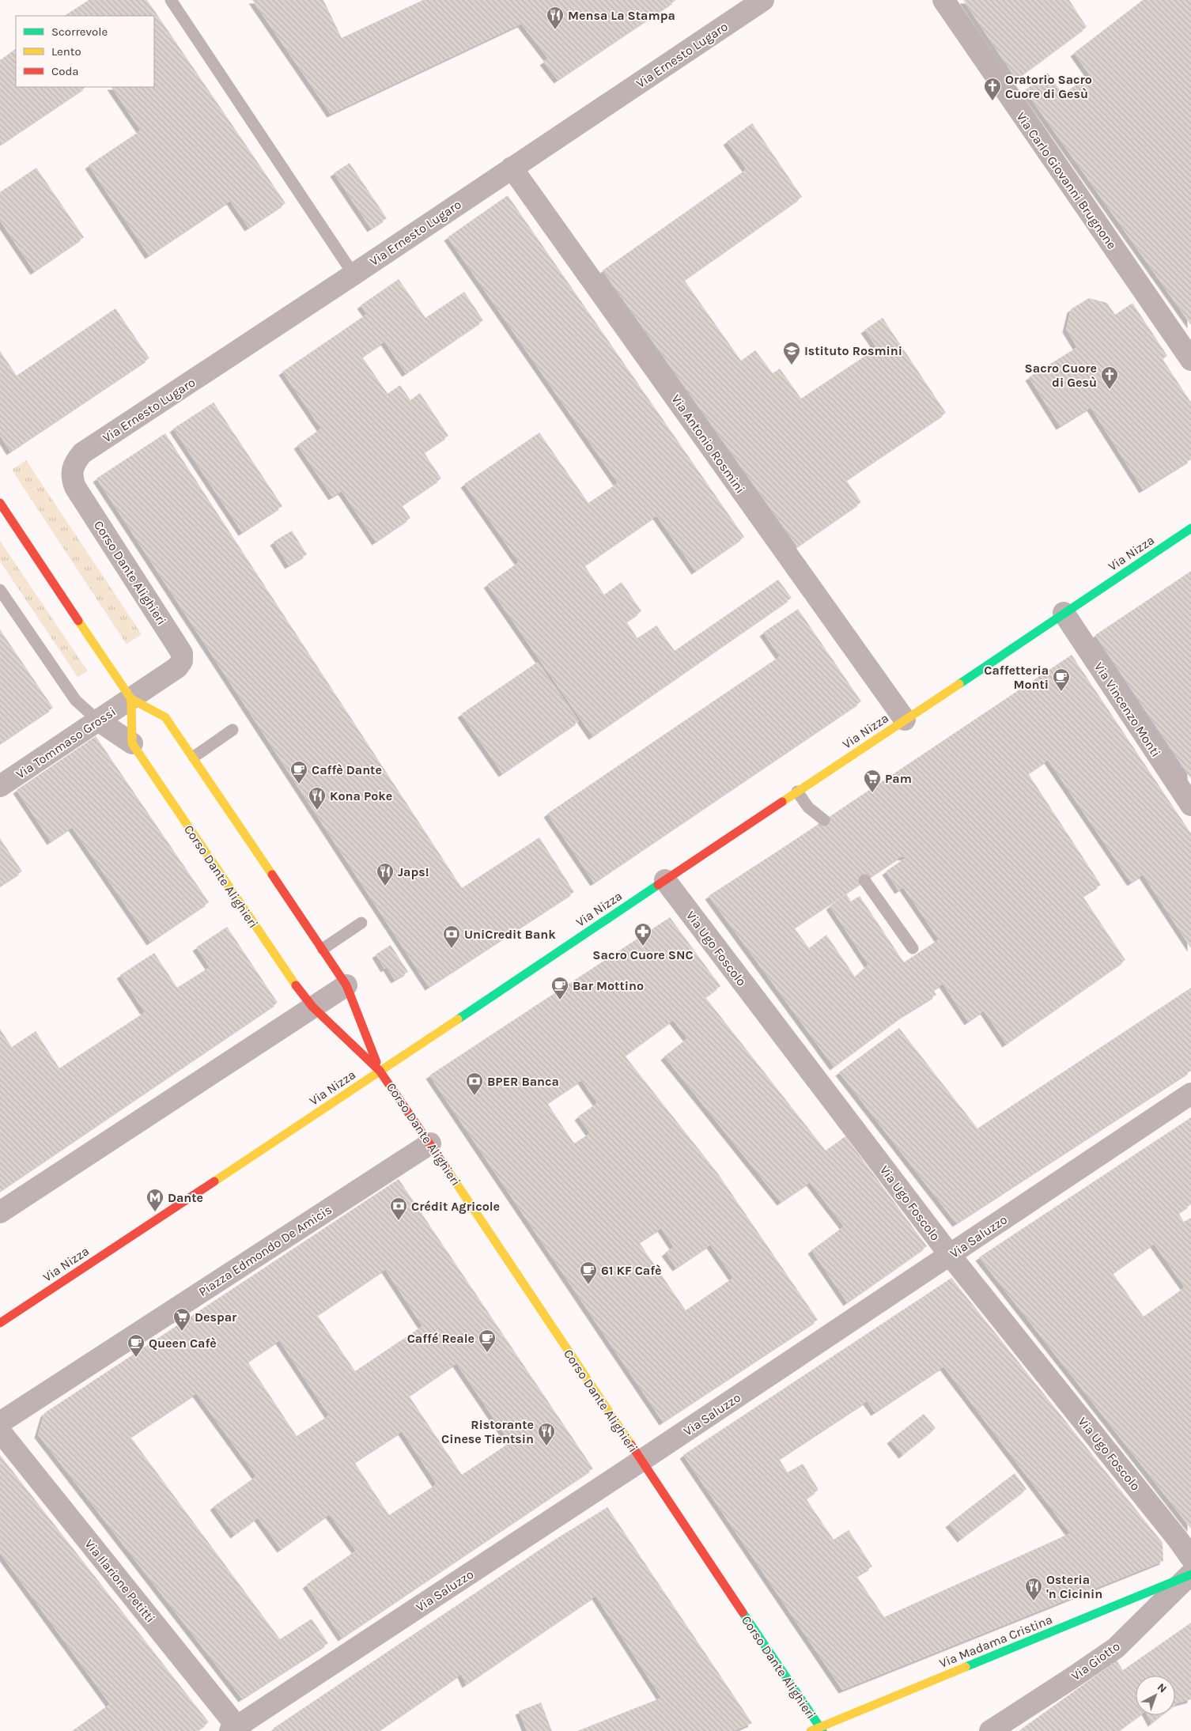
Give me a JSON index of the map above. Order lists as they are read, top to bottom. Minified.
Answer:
{"streets":{"street":["Via Ernesto Lugaro","Via Carlo Giovanni Brugnone","Via Antonio Rosmini","Via Nizza","Corso Dante Alighieri","Via Vincenzo Monti","Via Tommaso Grossi","Via Ugo Foscolo","Via Saluzzo","Piazza Edmondo De Amicis","Via Ilarione Petitti","Via Madama Cristina","Via Giotto"]},"crossings":[["Via Ernesto Lugaro","Via Antonio Rosmini"],["Via Ernesto Lugaro","Corso Dante Alighieri"],["Via Antonio Rosmini","Via Nizza"],["Via Nizza","Corso Dante Alighieri"],["Via Nizza","Via Vincenzo Monti"],["Via Nizza","Via Ugo Foscolo"],["Corso Dante Alighieri","Via Tommaso Grossi"],["Corso Dante Alighieri","Via Saluzzo"],["Corso Dante Alighieri","Piazza Edmondo De Amicis"],["Corso Dante Alighieri","Via Madama Cristina"],["Via Ugo Foscolo","Via Saluzzo"],["Via Ugo Foscolo","Via Madama Cristina"],["Via Ugo Foscolo","Via Giotto"],["Via Saluzzo","Via Ilarione Petitti"],["Via Madama Cristina","Via Giotto"]],"places":{"restaurant":["Mensa La Stampa","Kona Poke","Japs!","Ristorante Cinese Tientsin","Osteria 'n Cicinin"],"church":["Oratorio Sacro Cuore di Gesù","Sacro Cuore di Gesù"],"school or university":["Istituto Rosmini"],"cafe":["Caffetteria Monti","Caffè Dante","Bar Mottino","61 KF Cafè","Caffé Reale","Queen Cafè"],"supermarket":["Pam","Despar"],"pharmacy":["Sacro Cuore SNC"],"bank":["UniCredit Bank","BPER Banca","Crédit Agricole"],"metro station":["Dante"]},"legend":["Scorrevole","Lento","Coda"],"north":"top right"}
